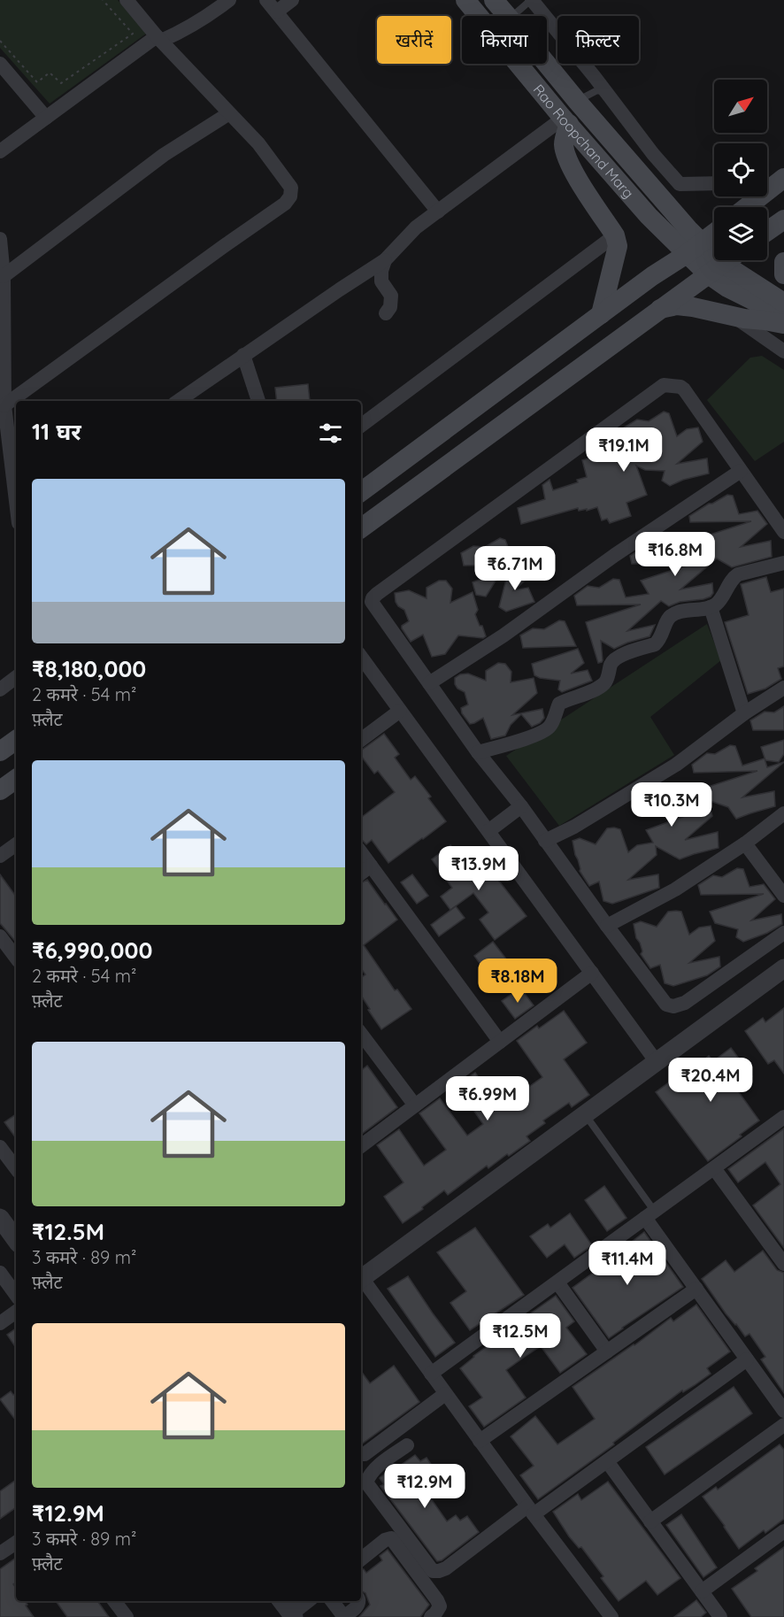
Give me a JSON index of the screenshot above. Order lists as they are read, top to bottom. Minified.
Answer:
{"streets":{"main road":["Rao Roopchand Marg"]},"north":"top right","page":{"chip":["खरीदें","किराया","फ़िल्टर"],"heading":"11 घर","price":["₹19.1M","₹16.8M","₹6.71M","₹10.3M","₹13.9M","₹8.18M","₹20.4M","₹6.99M","₹11.4M","₹12.5M","₹12.9M"],"list":[{"name":"₹8,180,000","note":"2 कमरे · 54 m² · फ़्लैट"},{"name":"₹6,990,000","note":"2 कमरे · 54 m² · फ़्लैट"},{"name":"₹12.5M","note":"3 कमरे · 89 m² · फ़्लैट"},{"name":"₹12.9M","note":"3 कमरे · 89 m² · फ़्लैट"}]}}
